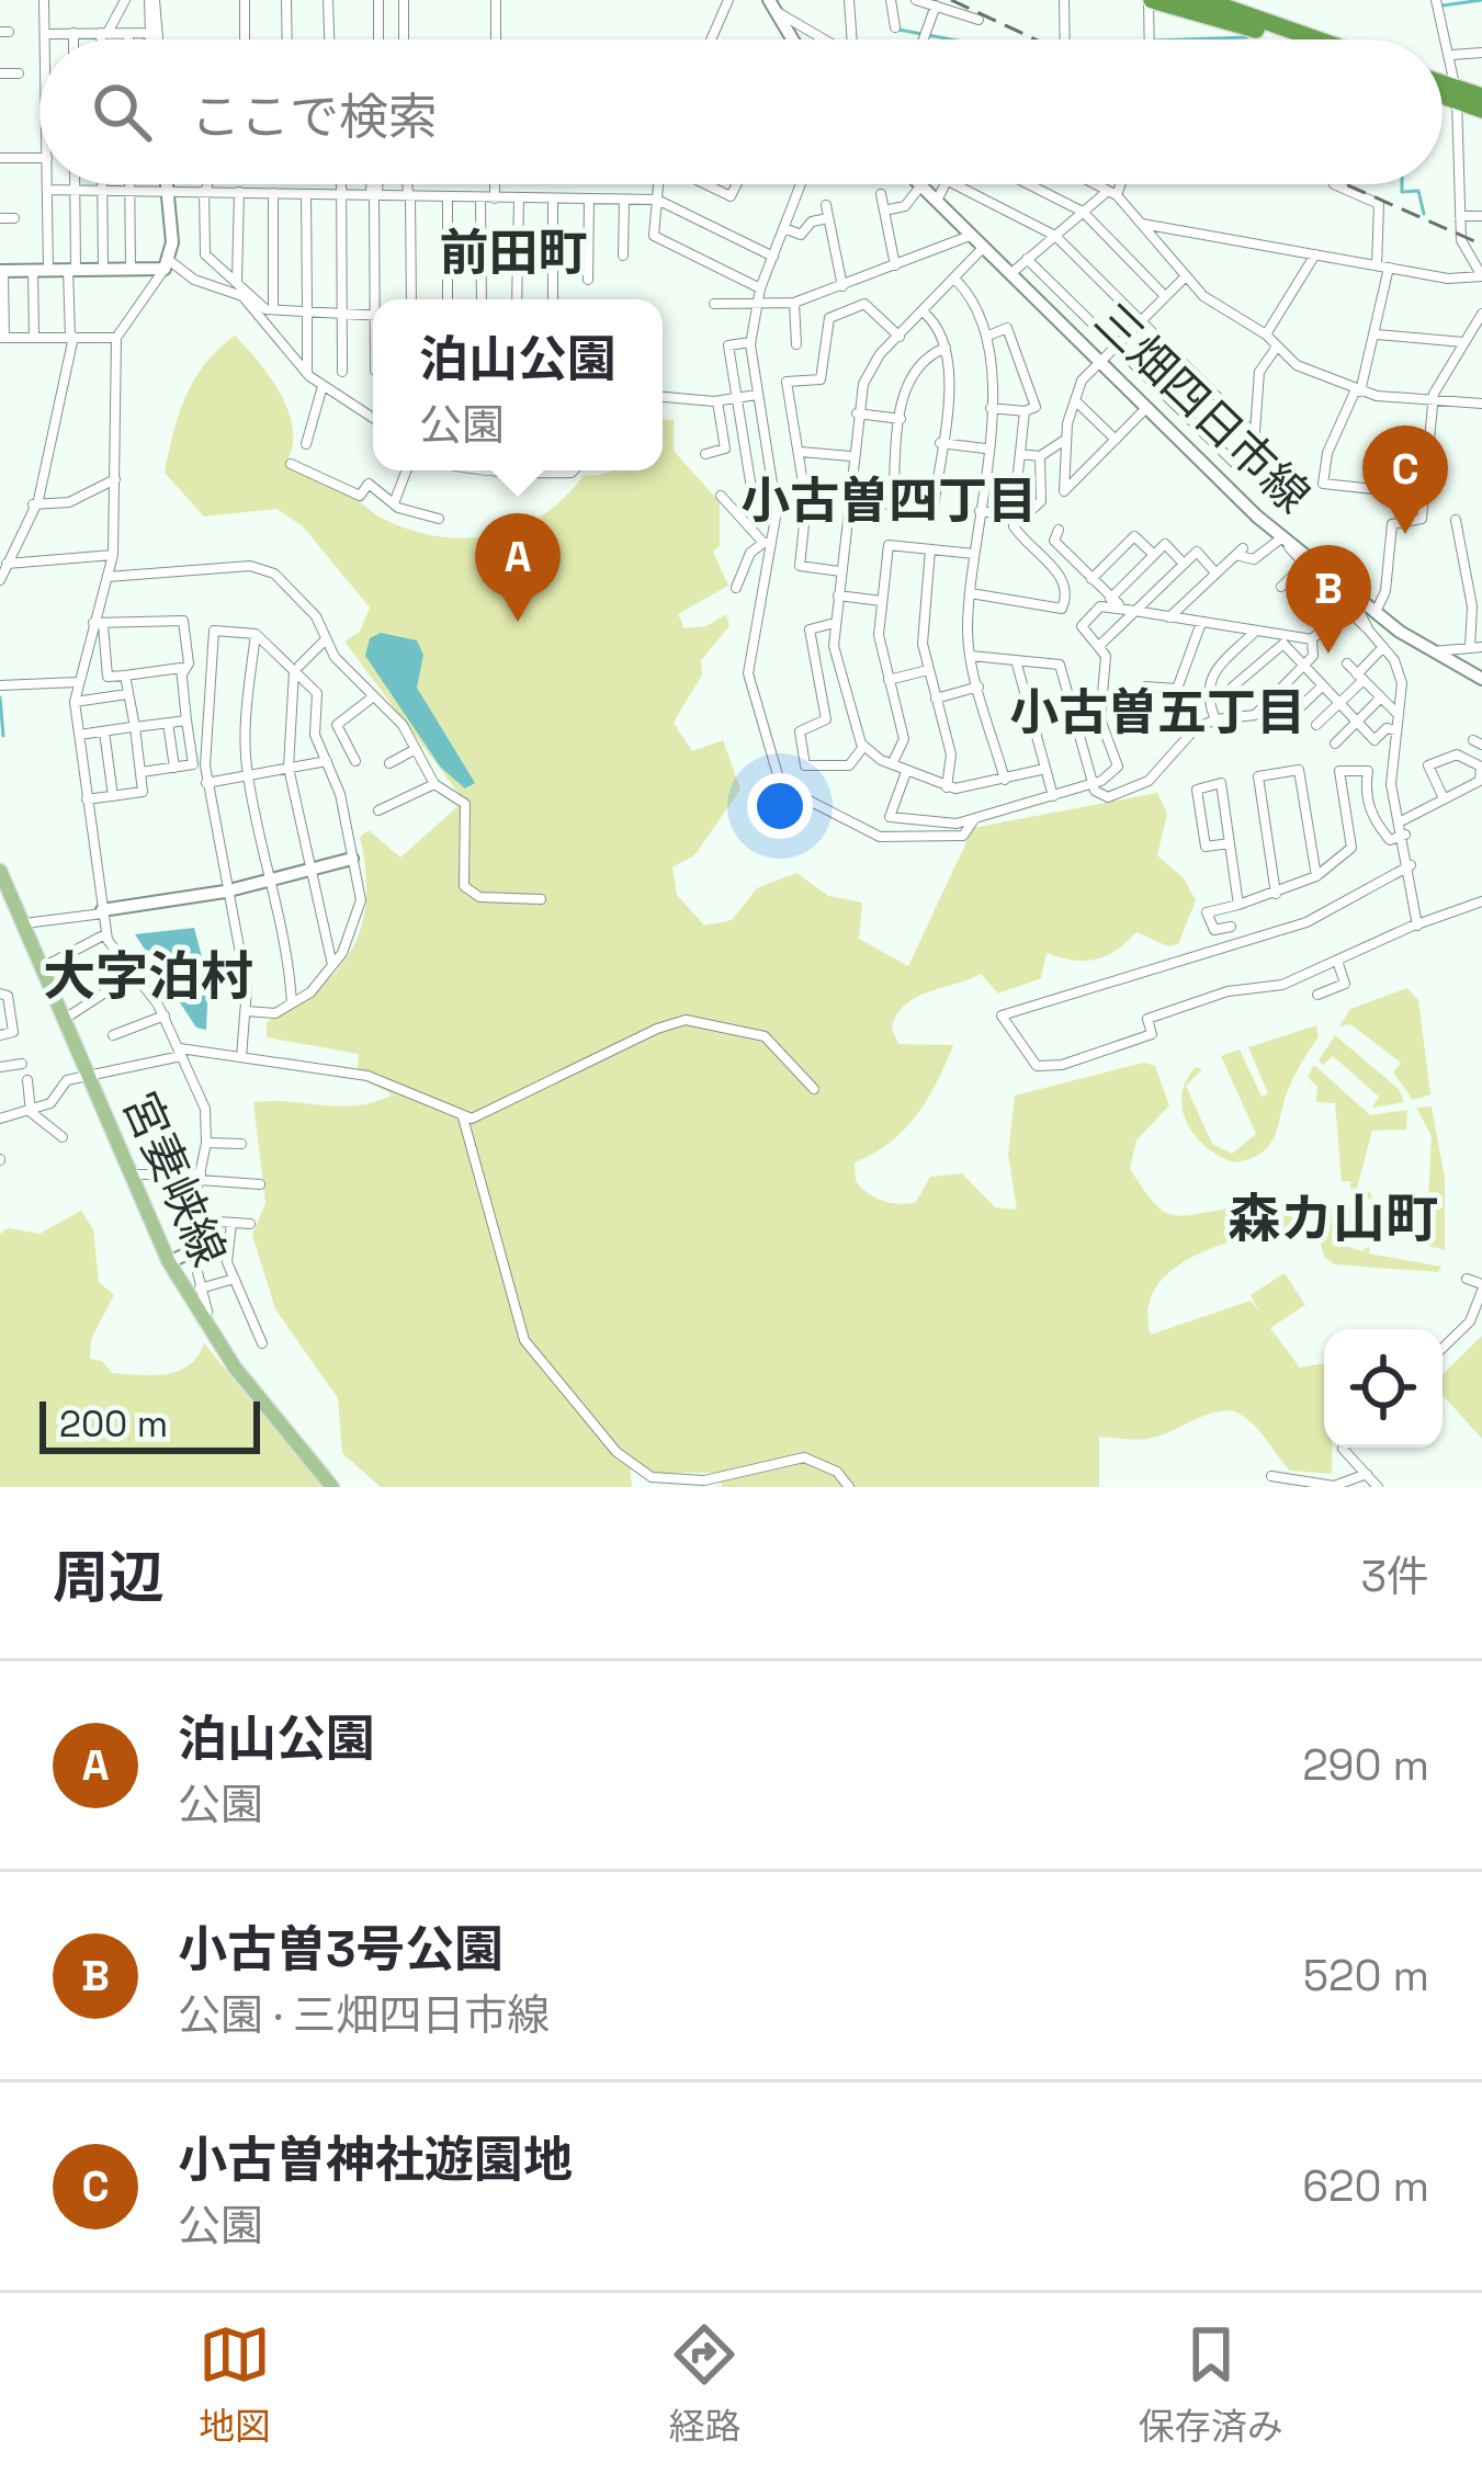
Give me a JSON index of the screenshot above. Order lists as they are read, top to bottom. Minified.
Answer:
{"streets":{"main road":["三畑四日市線","宮妻峡線"]},"districts":["前田町","小古曽四丁目","小古曽五丁目","大字泊村","森カ山町"],"scale_bar":"200 m","page":{"search":"ここで検索","popup":["泊山公園","公園"],"pins":["C","A","B"],"scale":"200 m","heading":["周辺","3件"],"list":[{"mark":"A","name":"泊山公園","note":"公園","value":"290 m"},{"mark":"B","name":"小古曽3号公園","note":"公園 · 三畑四日市線","value":"520 m"},{"mark":"C","name":"小古曽神社遊園地","note":"公園","value":"620 m"}],"nav":["地図","経路","保存済み"]}}
